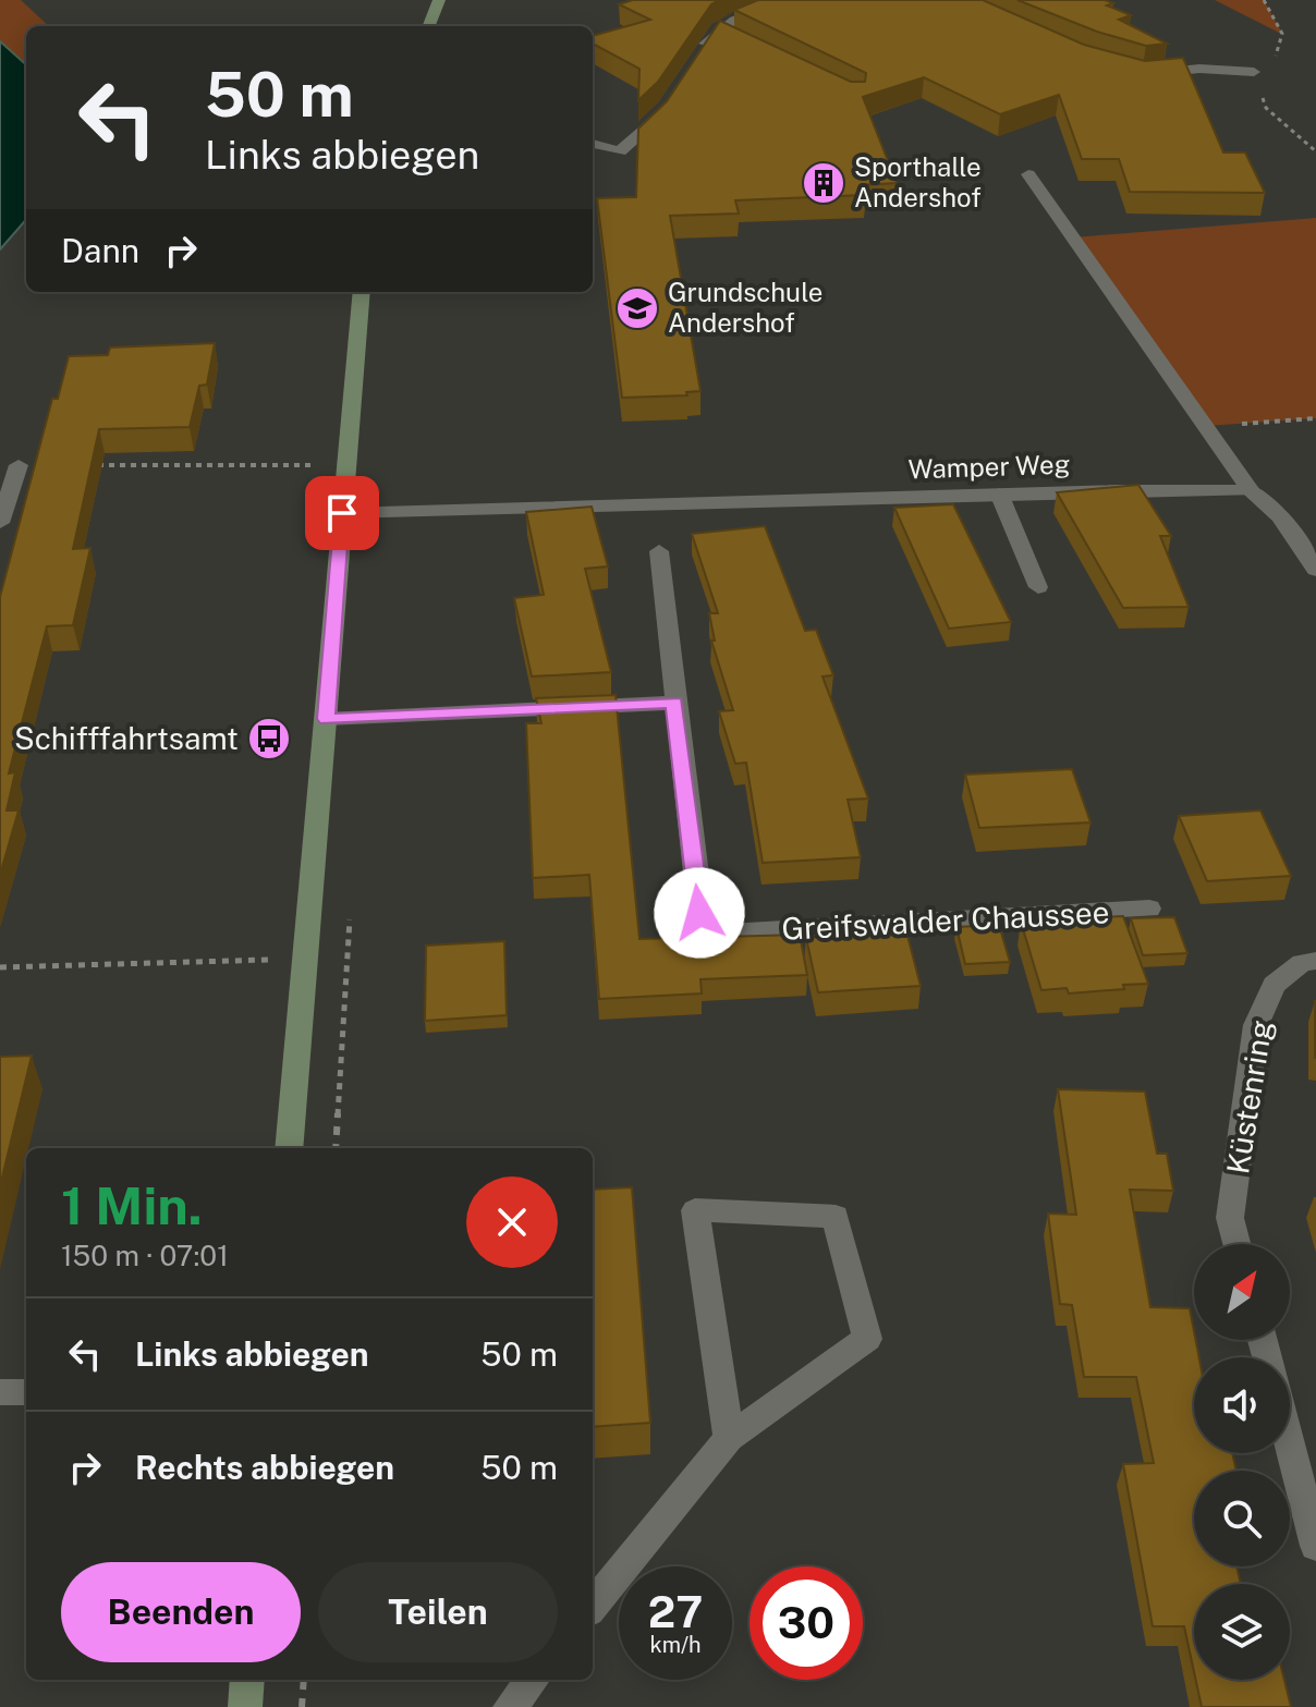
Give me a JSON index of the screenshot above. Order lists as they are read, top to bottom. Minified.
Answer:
{"streets":{"street":["Wamper Weg","Greifswalder Chaussee","Küstenring"]},"places":{"building":["Sporthalle Andershof"],"school or university":["Grundschule Andershof"],"bus stop":["Schifffahrtsamt"]},"north":"top right","page":{"turn":["50 m","Links abbiegen"],"then":"Dann","heading":["1 Min.","150 m · 07:01"],"list":[{"name":"Links abbiegen","value":"50 m"},{"name":"Rechts abbiegen","value":"50 m"}],"buttons":["Beenden","Teilen"],"speed":"27 km/h","limit":"30"}}
